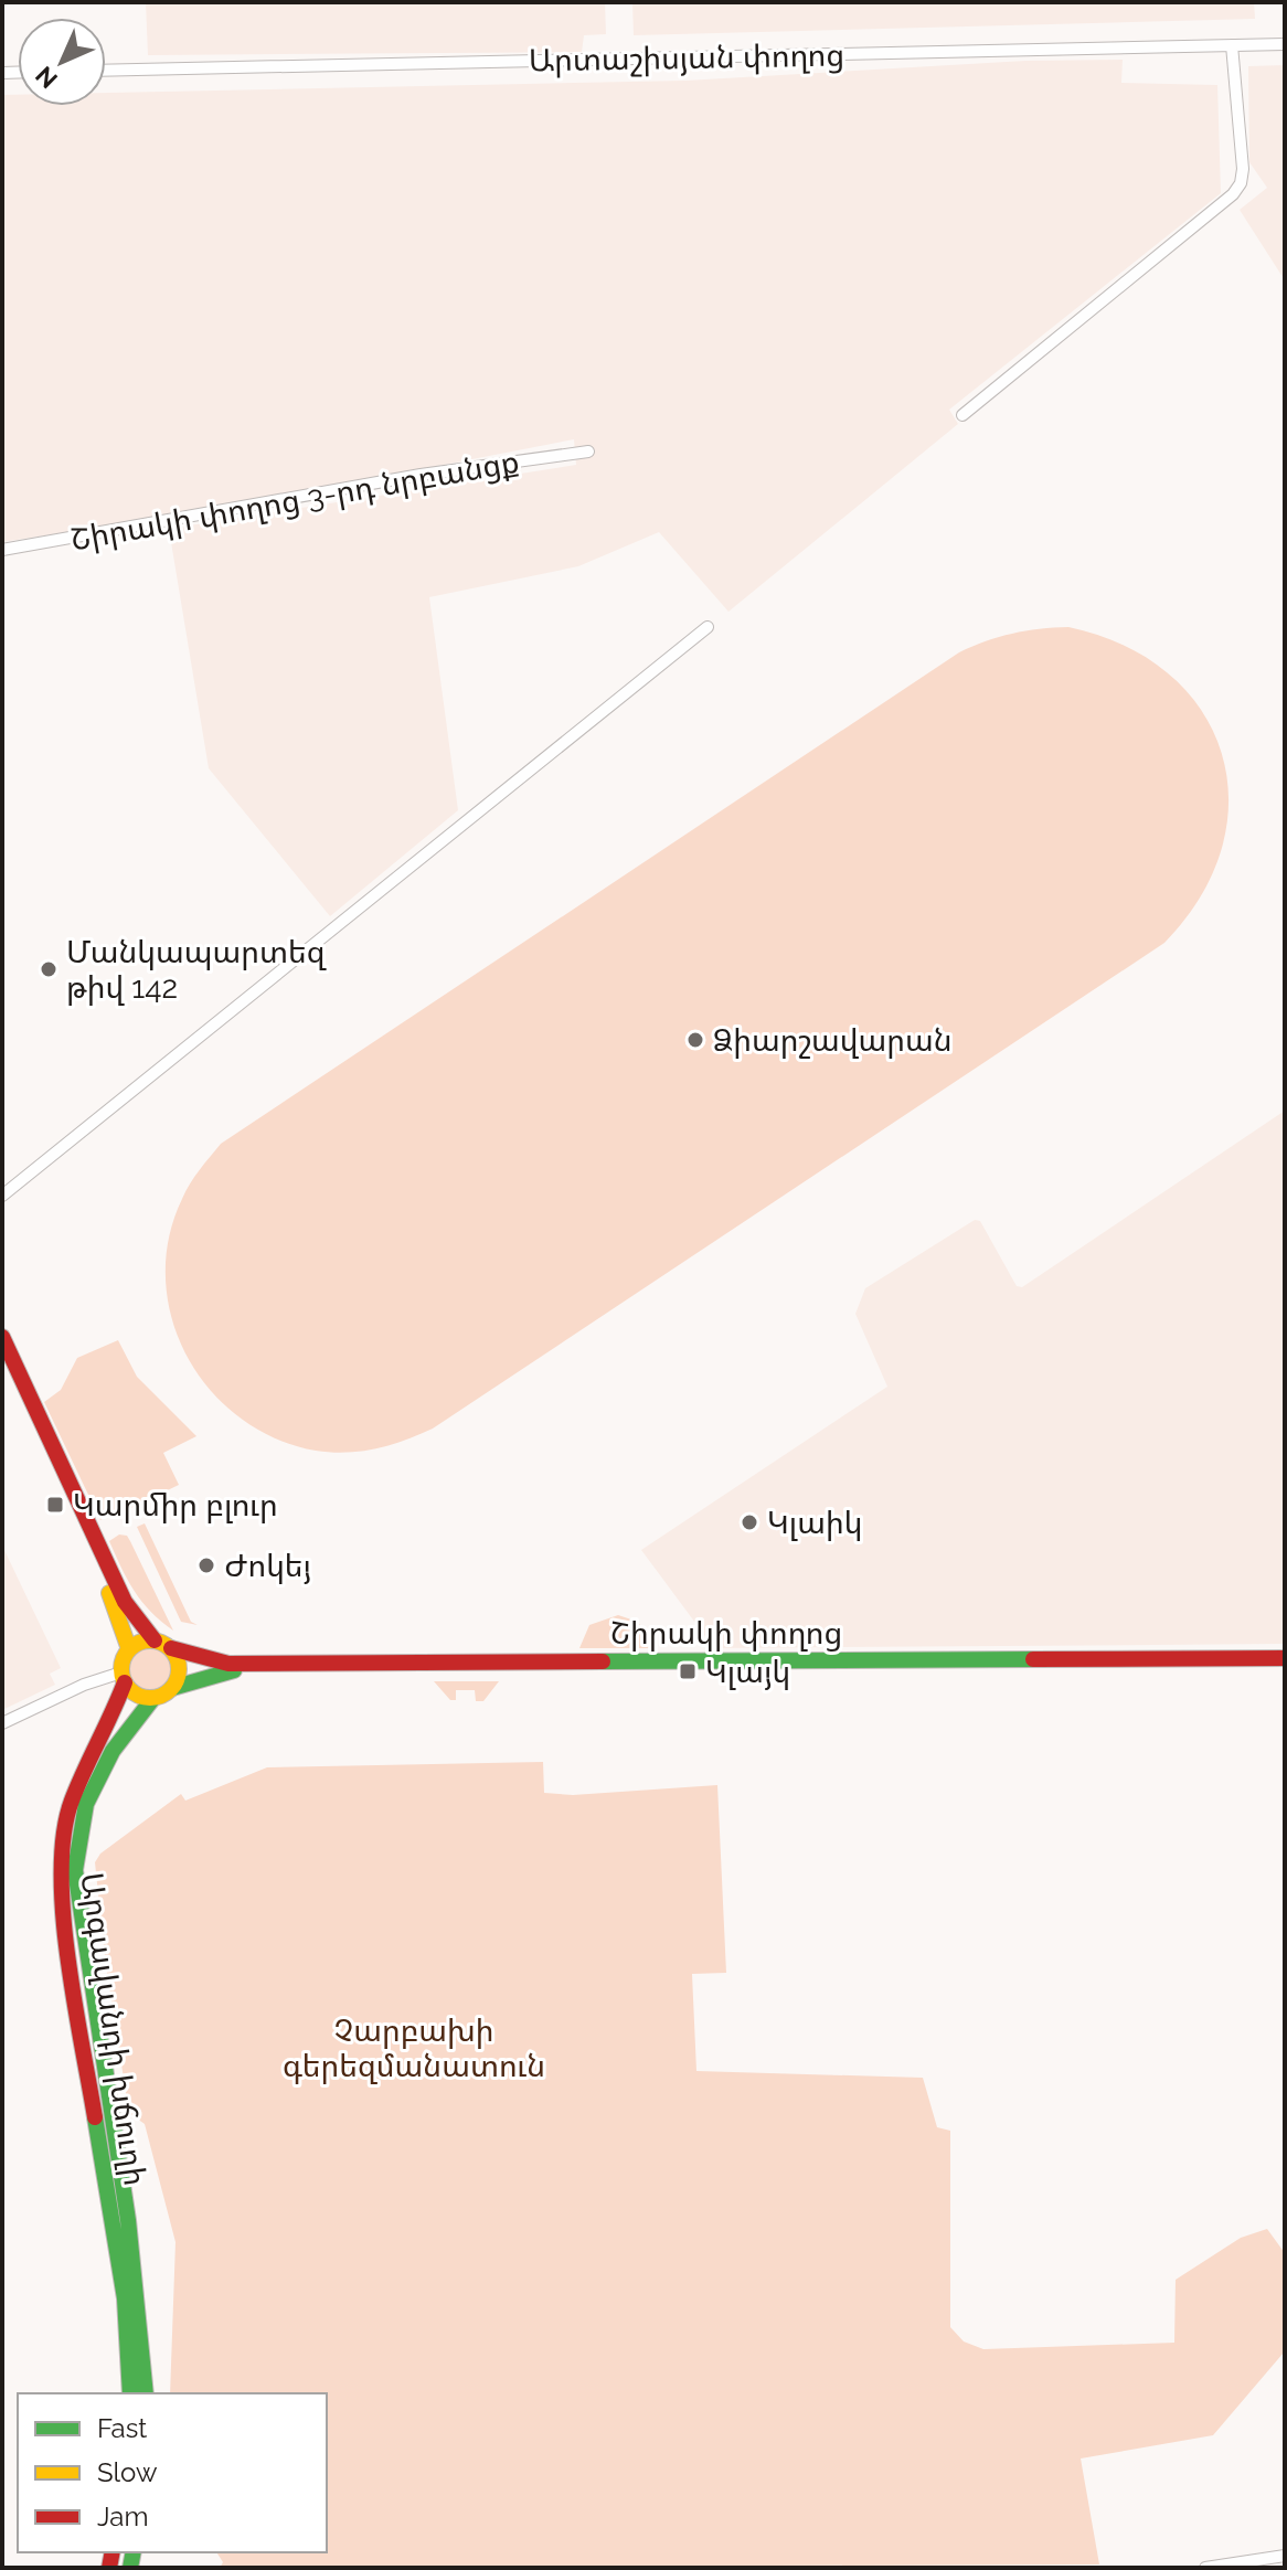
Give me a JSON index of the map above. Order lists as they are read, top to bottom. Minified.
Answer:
{"streets":{"main road":["Շիրակի փողոց","Արգավանդի խճուղի"],"street":["Արտաշիսյան փողոց","Շիրակի փողոց 3-րդ նրբանցք"]},"crossings":[["Շիրակի փողոց","Արգավանդի խճուղի"]],"parks":["Չարբախի գերեզմանատուն"],"places":{"other":["Մանկապարտեզ թիվ 142","Ձիարշավարան","Կլաիկ","Ժոկեյ"],"transit":["Կարմիր բլուր","Կլայկ"]},"legend":["Fast","Slow","Jam"],"north":"bottom left"}
